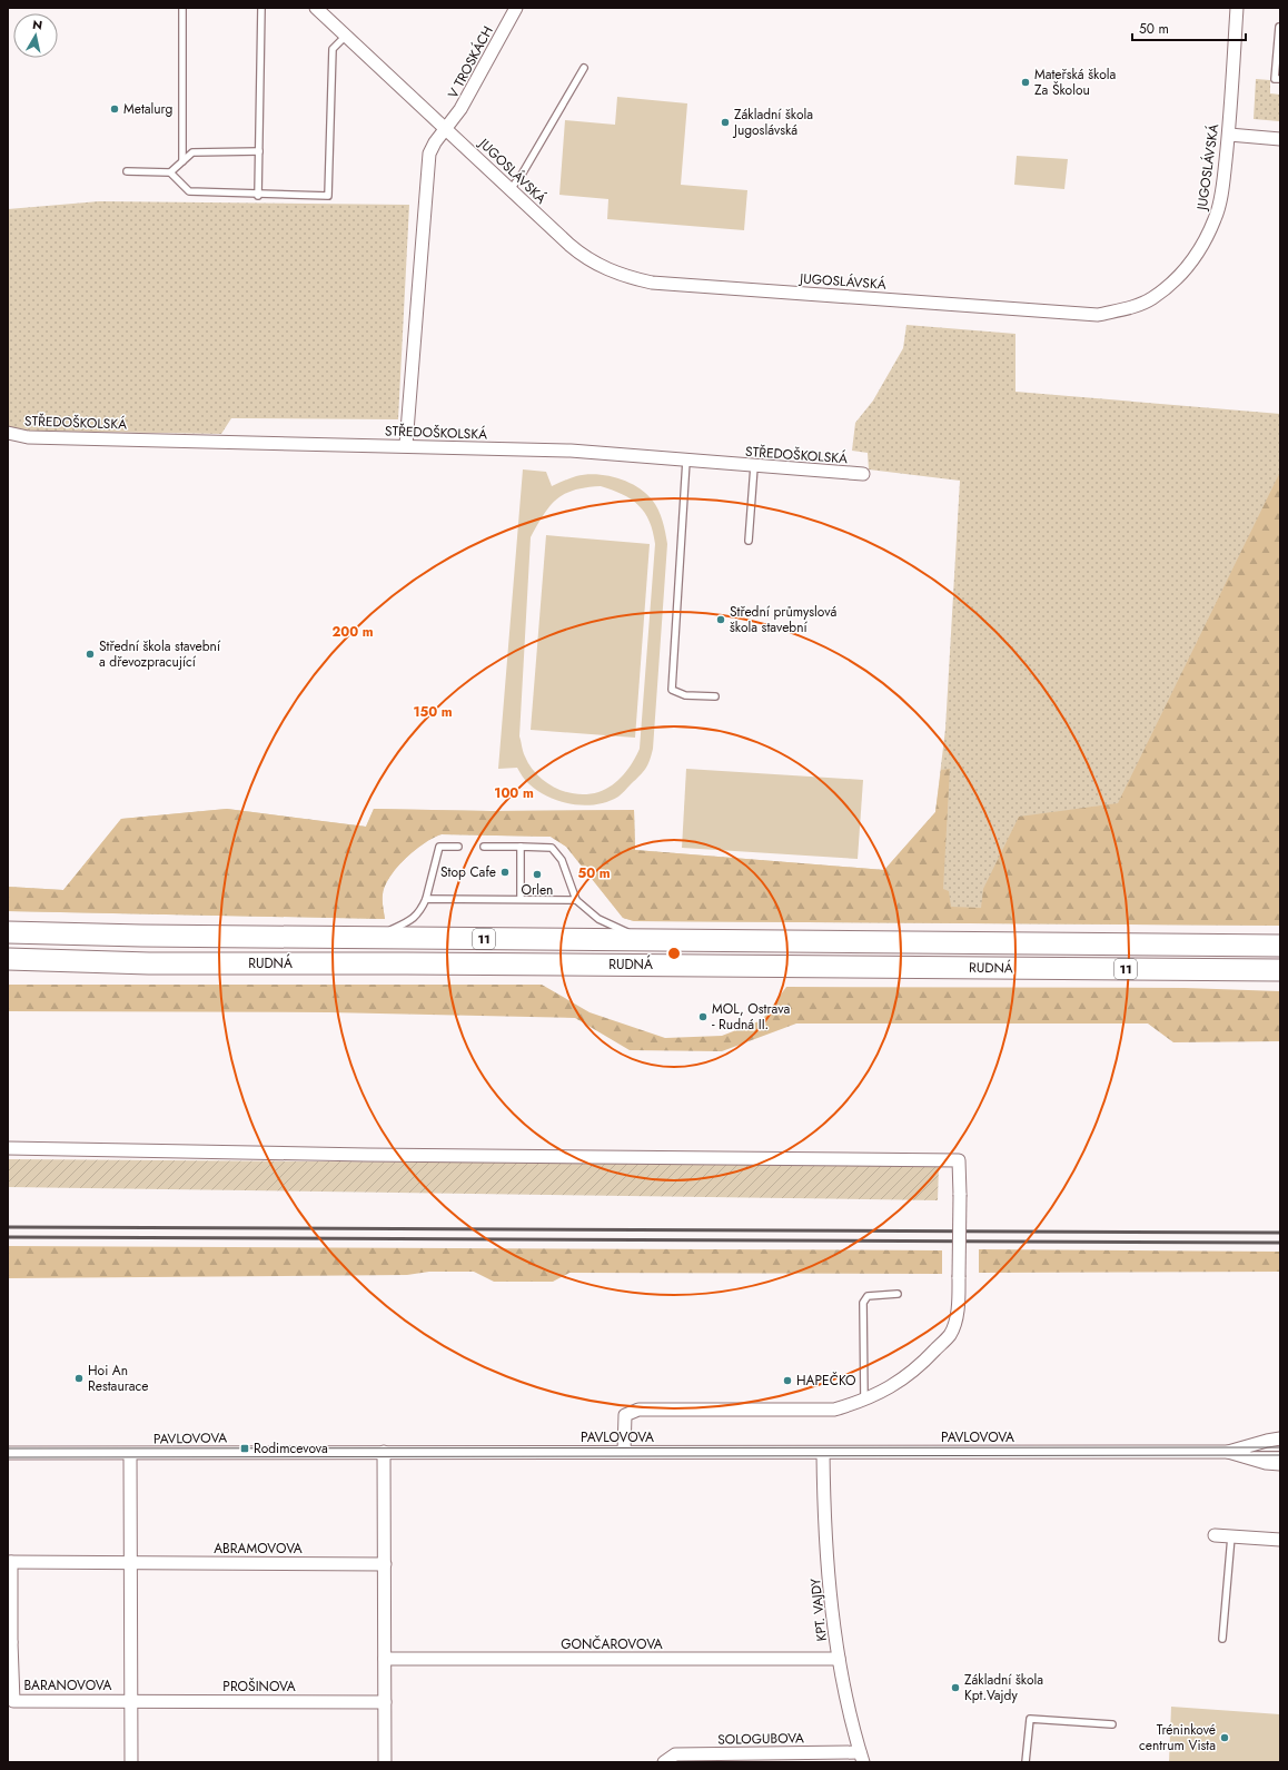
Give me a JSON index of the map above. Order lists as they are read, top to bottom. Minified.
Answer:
{"streets":{"highway":["11","RUDNÁ"],"street":["V TROSKÁCH","JUGOSLÁVSKÁ","STŘEDOŠKOLSKÁ","PAVLOVOVA","ABRAMOVOVA","KPT. VAJDY","GONČAROVOVA","BARANOVOVA","PROŠINOVA","SOLOGUBOVA"]},"crossings":[["V TROSKÁCH","JUGOSLÁVSKÁ"],["V TROSKÁCH","STŘEDOŠKOLSKÁ"],["PAVLOVOVA","KPT. VAJDY"],["KPT. VAJDY","GONČAROVOVA"],["KPT. VAJDY","SOLOGUBOVA"],["BARANOVOVA","PROŠINOVA"]],"places":{"other":["Mateřská škola Za Školou","Metalurg","Základní škola Jugoslávská","Střední průmyslová škola stavební","Střední škola stavební a dřevozpracující","Stop Cafe","Orlen","MOL, Ostrava - Rudná II.","Hoi An Restaurace","HAPEČKO","Základní škola Kpt.Vajdy","Tréninkové centrum Vista"],"transit":["Rodimcevova"]},"scale_bar":"50 m","north":"top","rings":["200 m","150 m","100 m","50 m"]}
